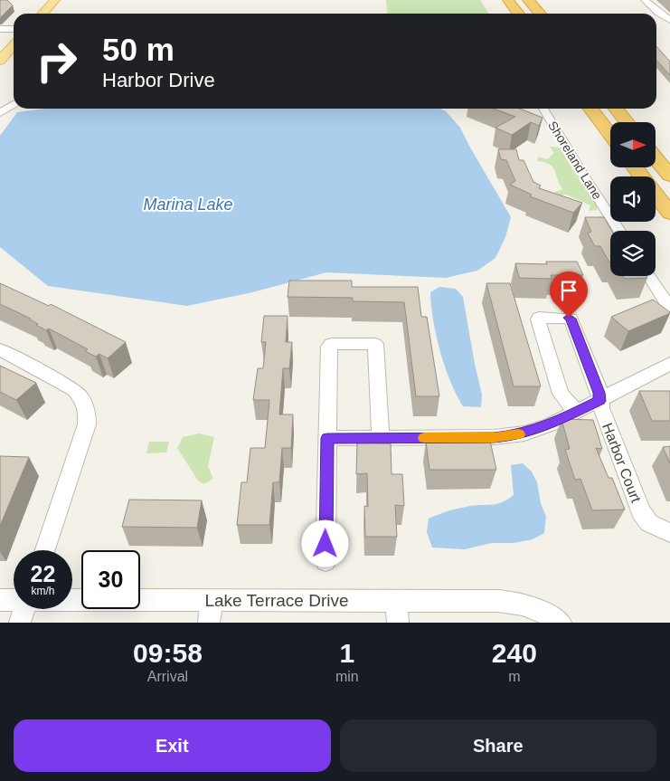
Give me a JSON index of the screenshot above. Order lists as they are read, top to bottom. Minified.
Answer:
{"streets":{"street":["Shoreland Lane","Harbor Court","Lake Terrace Drive"]},"water":["Marina Lake"],"north":"right","page":{"turn":["50 m","Harbor Drive"],"speed":"22 km/h","limit":"30","eta":["09:58","Arrival","1","min","240","m"],"buttons":["Exit","Share"]}}
